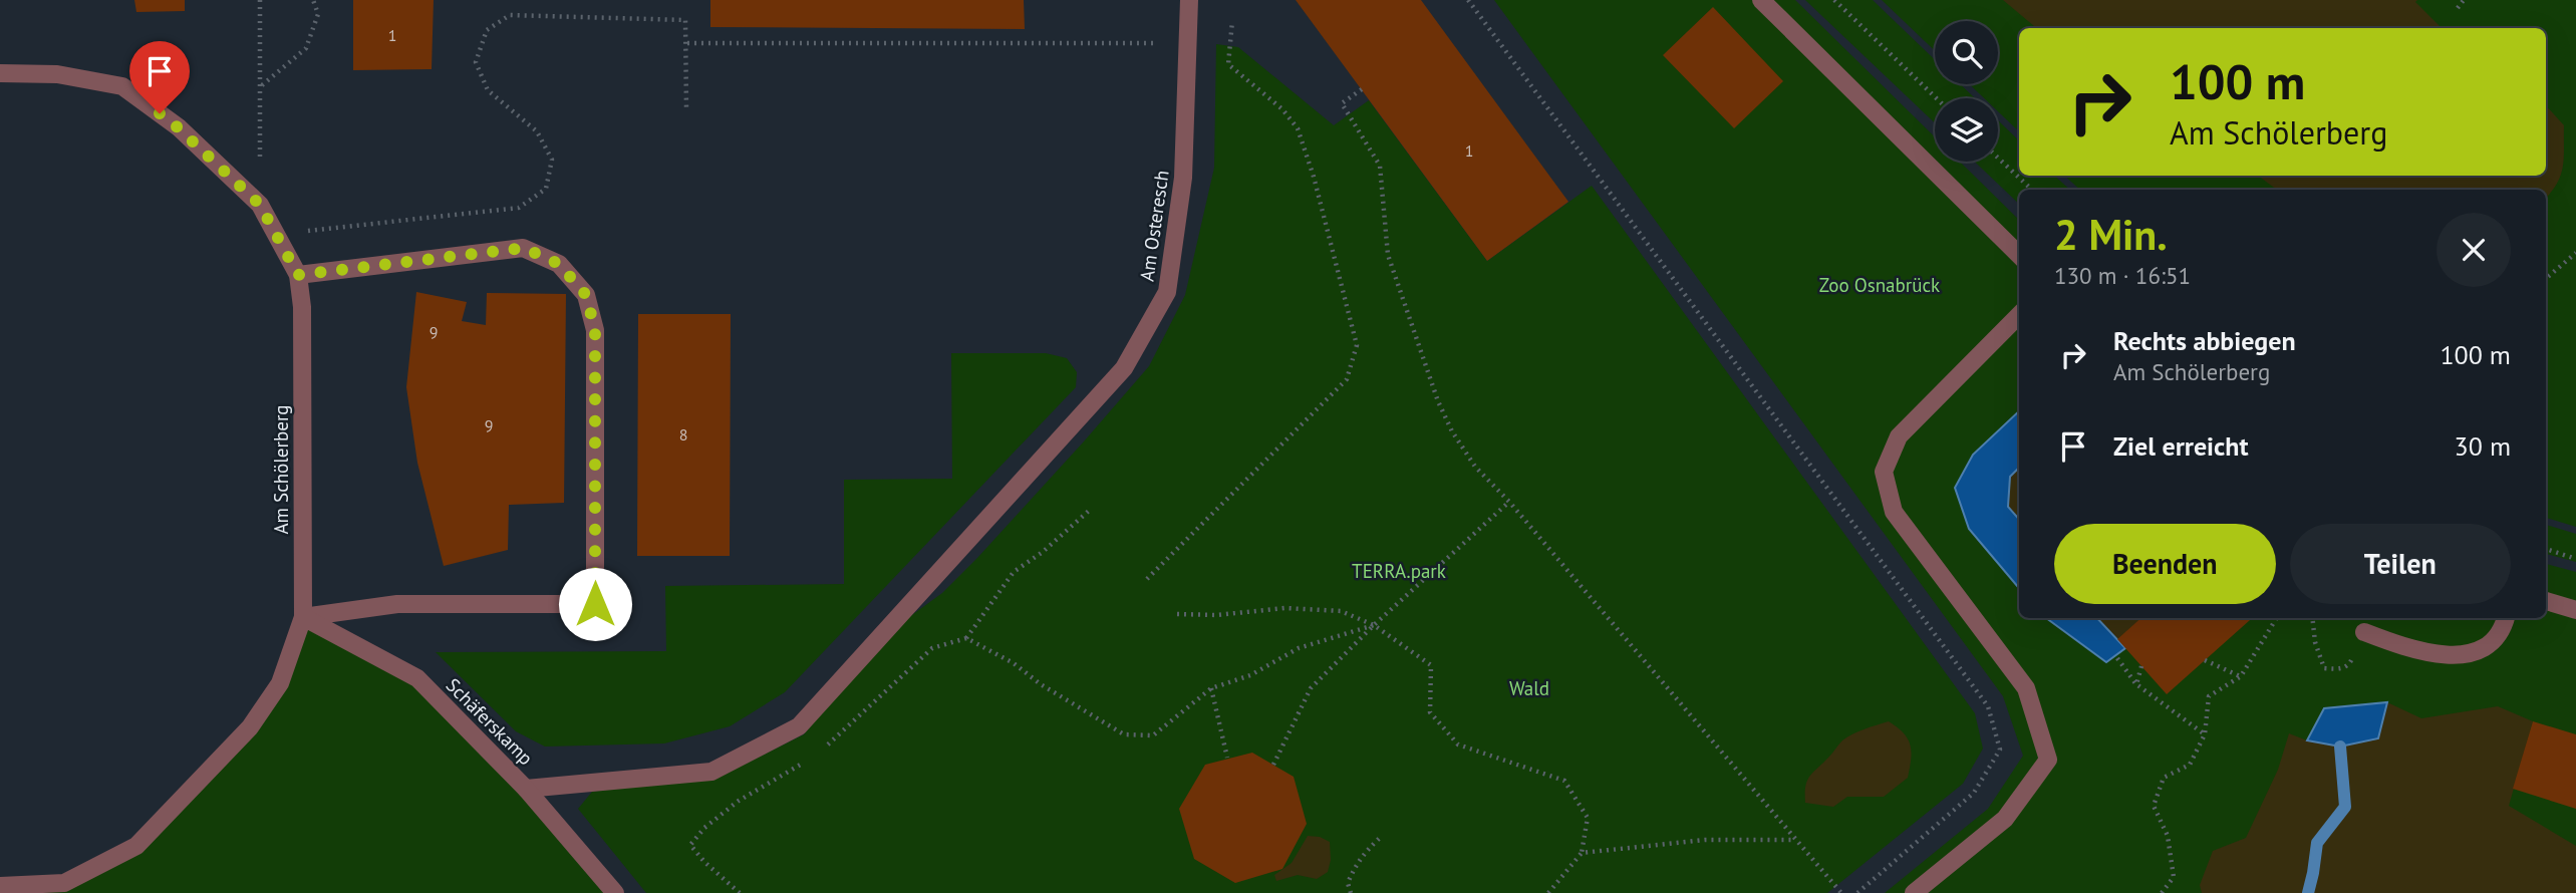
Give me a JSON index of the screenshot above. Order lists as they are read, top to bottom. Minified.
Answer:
{"streets":{"street":["Am Osteresch","Am Schölerberg","Schäferskamp"]},"crossings":[["Am Osteresch","Schäferskamp"],["Am Schölerberg","Schäferskamp"]],"parks":["Zoo Osnabrück","TERRA.park","Wald"],"house_numbers":["1","1","9","9","8"],"page":{"turn":["100 m","Am Schölerberg"],"heading":["2 Min.","130 m · 16:51"],"list":[{"name":"Rechts abbiegen","note":"Am Schölerberg","value":"100 m"},{"name":"Ziel erreicht","value":"30 m"}],"buttons":["Beenden","Teilen"]}}
